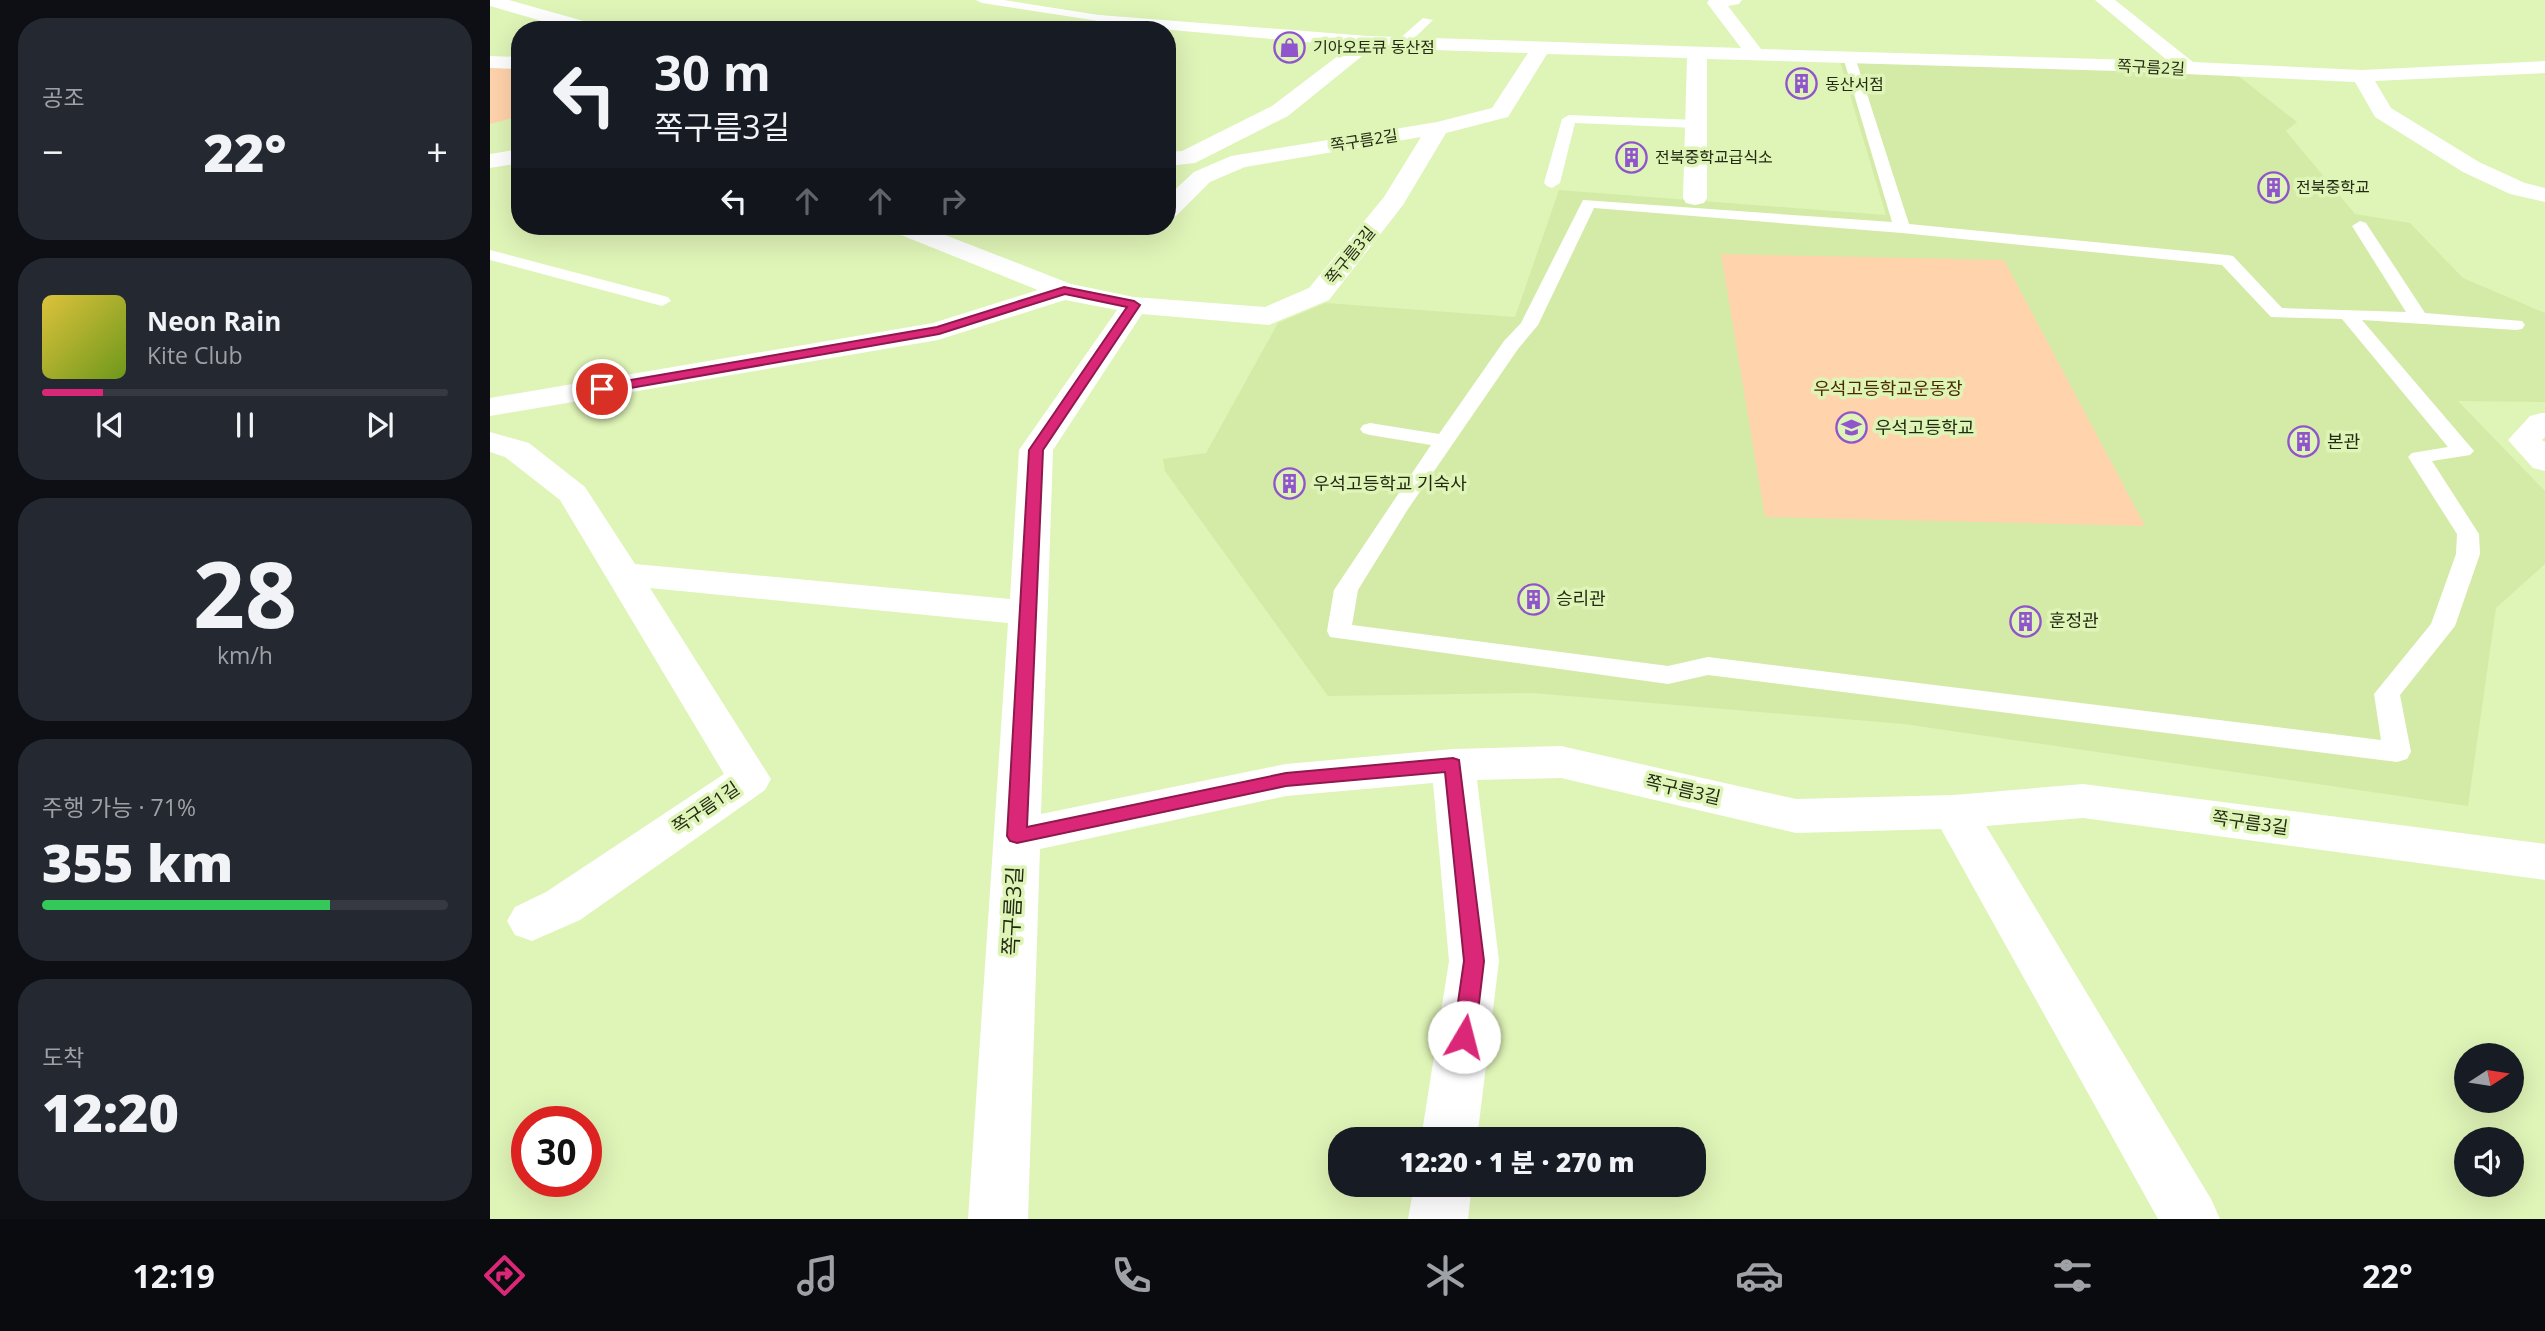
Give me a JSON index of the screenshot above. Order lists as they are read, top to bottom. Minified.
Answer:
{"streets":{"street":["쪽구름2길","쪽구름3길","쪽구름1길"]},"crossings":[["쪽구름2길","쪽구름3길"]],"parks":["우석고등학교운동장"],"places":{"shop":["기아오토큐 동산점"],"building":["동산서점","전북중학교급식소","전북중학교","본관","우석고등학교 기숙사","승리관","훈정관"],"school or university":["우석고등학교"]},"north":"right","page":{"tile":["공조",["28","km/h"],["주행 가능 · 71%","355 km"],["도착","12:20"]],"turn":["30 m","쪽구름3길"],"heat":["−","22°","+"],"song":["Neon Rain","Kite Club"],"limit":"30","trip":"12:20 · 1 분 · 270 m","tabs":["12:19","22°"]}}
